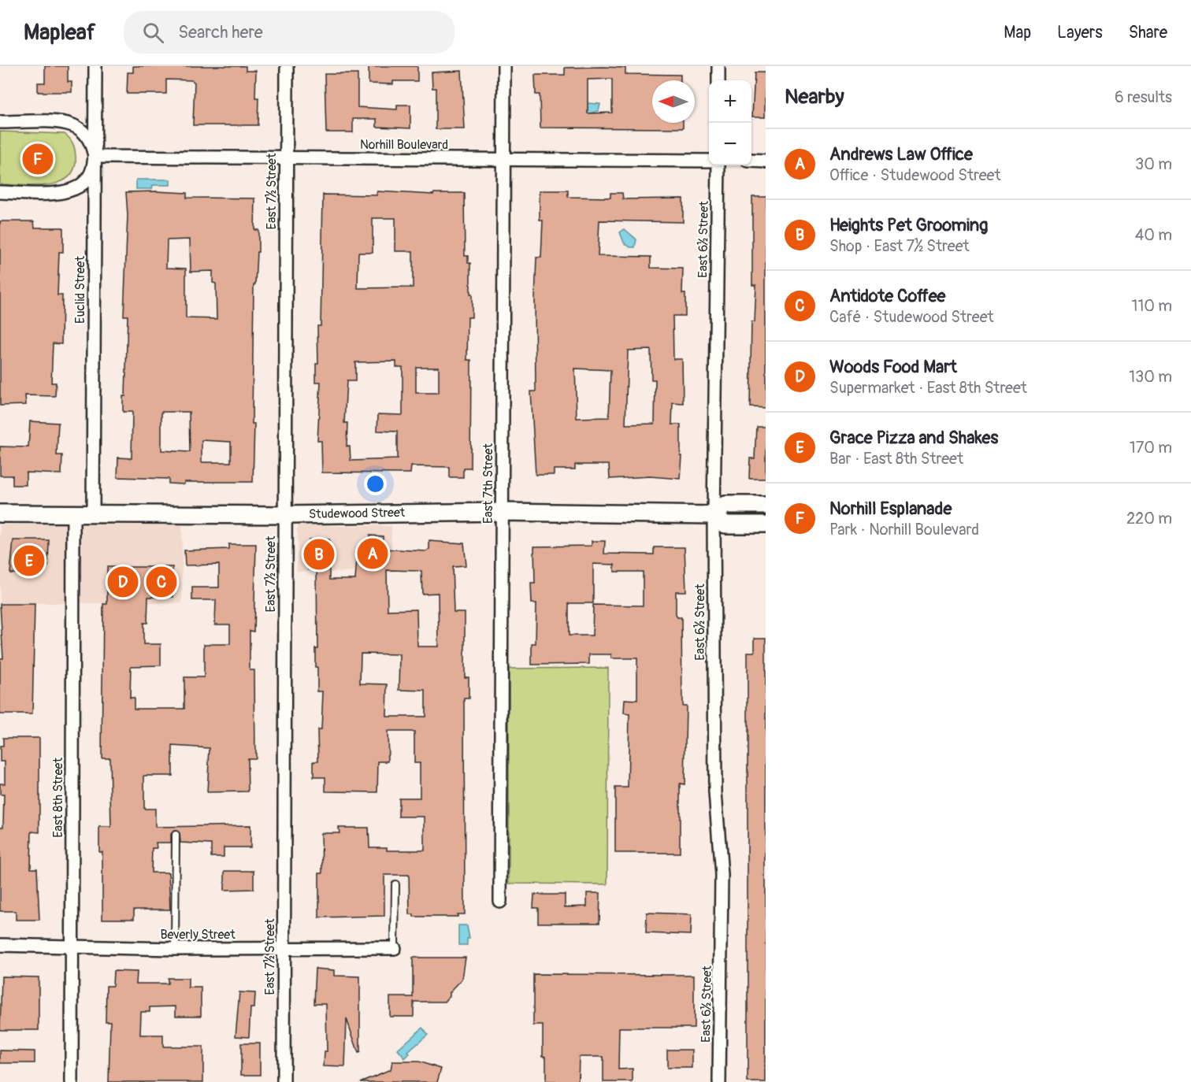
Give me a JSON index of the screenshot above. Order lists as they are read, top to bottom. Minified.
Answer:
{"streets":{"main road":["Studewood Street"],"street":["Norhill Boulevard","East 7½ Street","East 6½ Street","Euclid Street","East 7th Street","East 8th Street","Beverly Street"]},"crossings":[["Norhill Boulevard","East 7½ Street"],["Norhill Boulevard","Euclid Street"],["Norhill Boulevard","East 7th Street"],["East 7½ Street","Studewood Street"],["East 7½ Street","Beverly Street"],["East 6½ Street","Studewood Street"],["Euclid Street","Studewood Street"],["East 7th Street","Studewood Street"],["Studewood Street","East 8th Street"],["East 8th Street","Beverly Street"]],"north":"left","page":{"header":"Mapleaf","search":"Search here","nav":["Map","Layers","Share"],"heading":["Nearby","6 results"],"map_buttons":["+","−"],"list":[{"mark":"A","name":"Andrews Law Office","note":"Office · Studewood Street","value":"30 m"},{"mark":"B","name":"Heights Pet Grooming","note":"Shop · East 7½ Street","value":"40 m"},{"mark":"C","name":"Antidote Coffee","note":"Café · Studewood Street","value":"110 m"},{"mark":"D","name":"Woods Food Mart","note":"Supermarket · East 8th Street","value":"130 m"},{"mark":"E","name":"Grace Pizza and Shakes","note":"Bar · East 8th Street","value":"170 m"},{"mark":"F","name":"Norhill Esplanade","note":"Park · Norhill Boulevard","value":"220 m"}],"pins":["F","A","B","E","C","D"]}}
